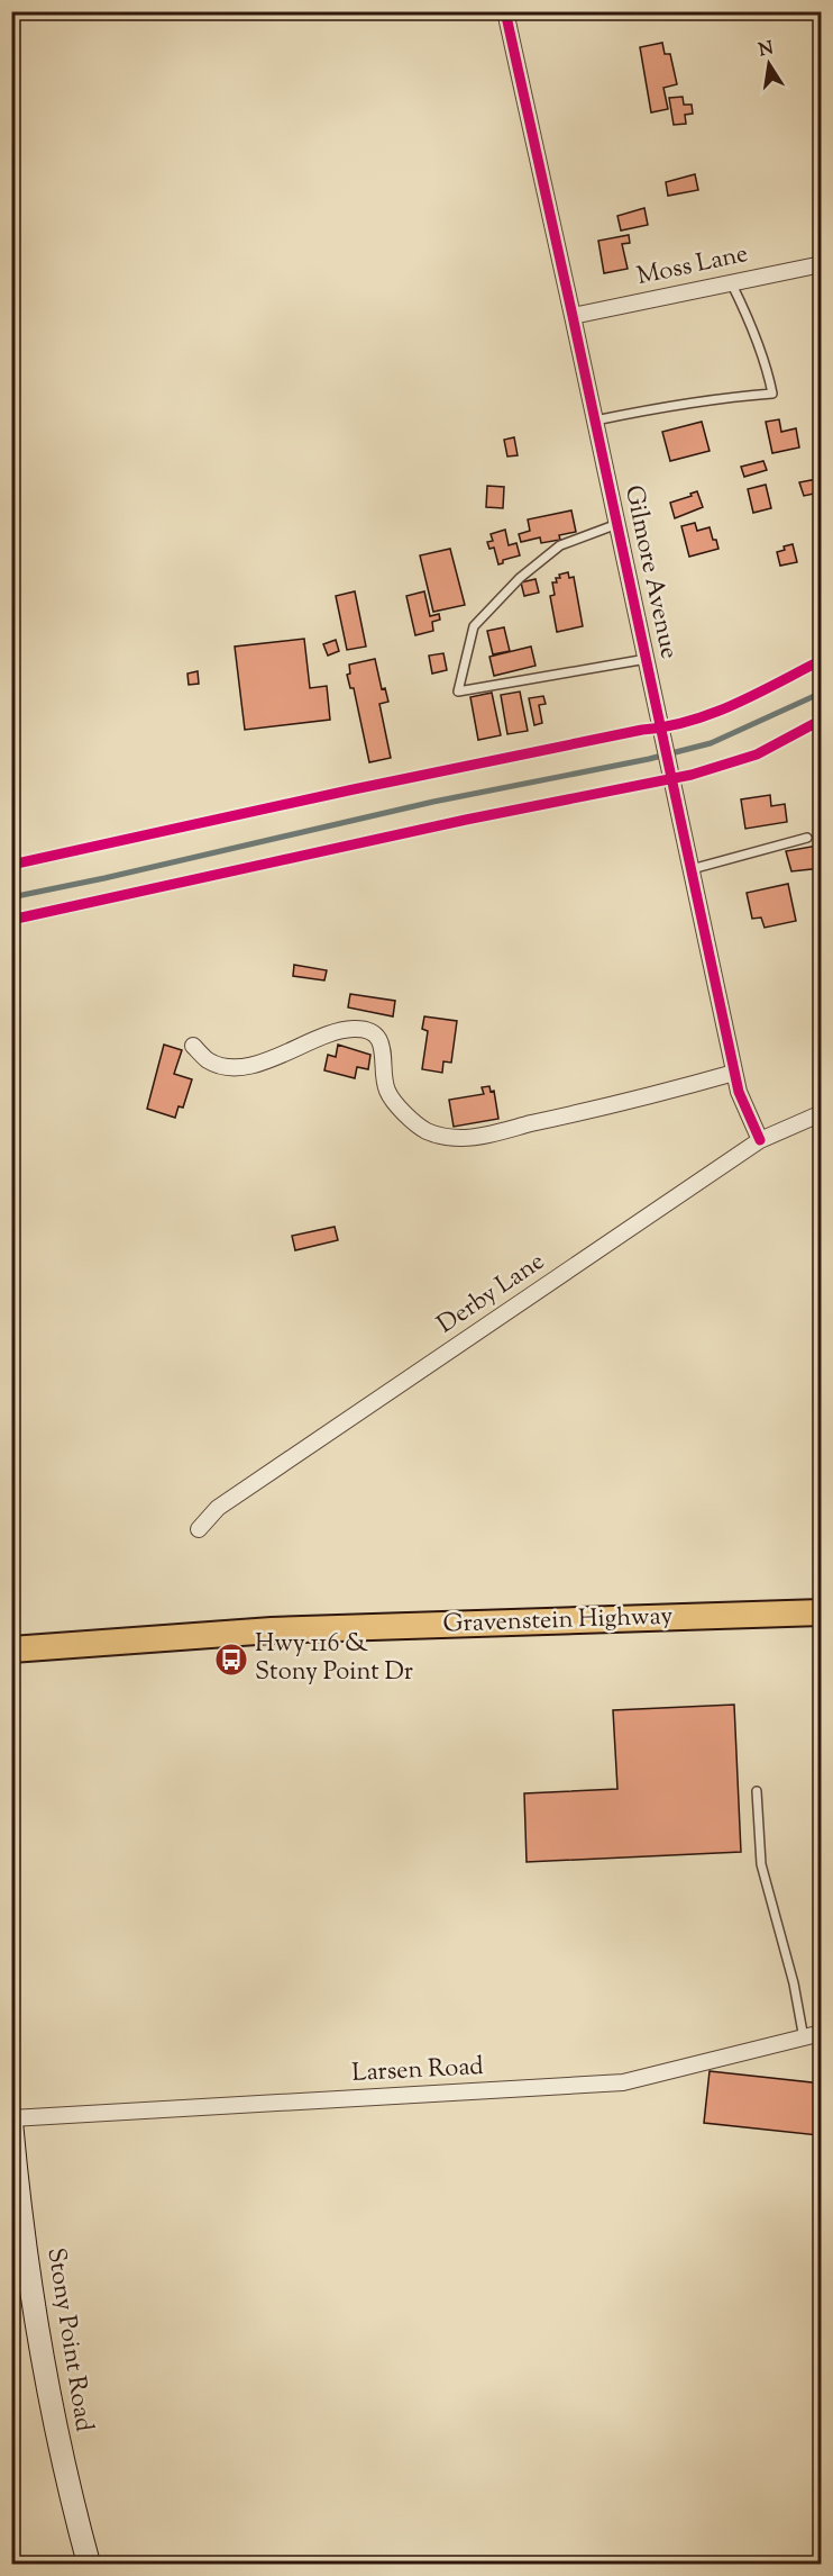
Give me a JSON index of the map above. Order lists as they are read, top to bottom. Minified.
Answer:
{"streets":{"main road":["Gravenstein Highway","Stony Point Road"],"street":["Moss Lane","Gilmore Avenue","Derby Lane","Larsen Road"]},"crossings":[["Moss Lane","Gilmore Avenue"],["Gilmore Avenue","Derby Lane"],["Larsen Road","Stony Point Road"]],"places":{"bus stop":["Hwy 116 & Stony Point Dr"]},"north":"top"}
